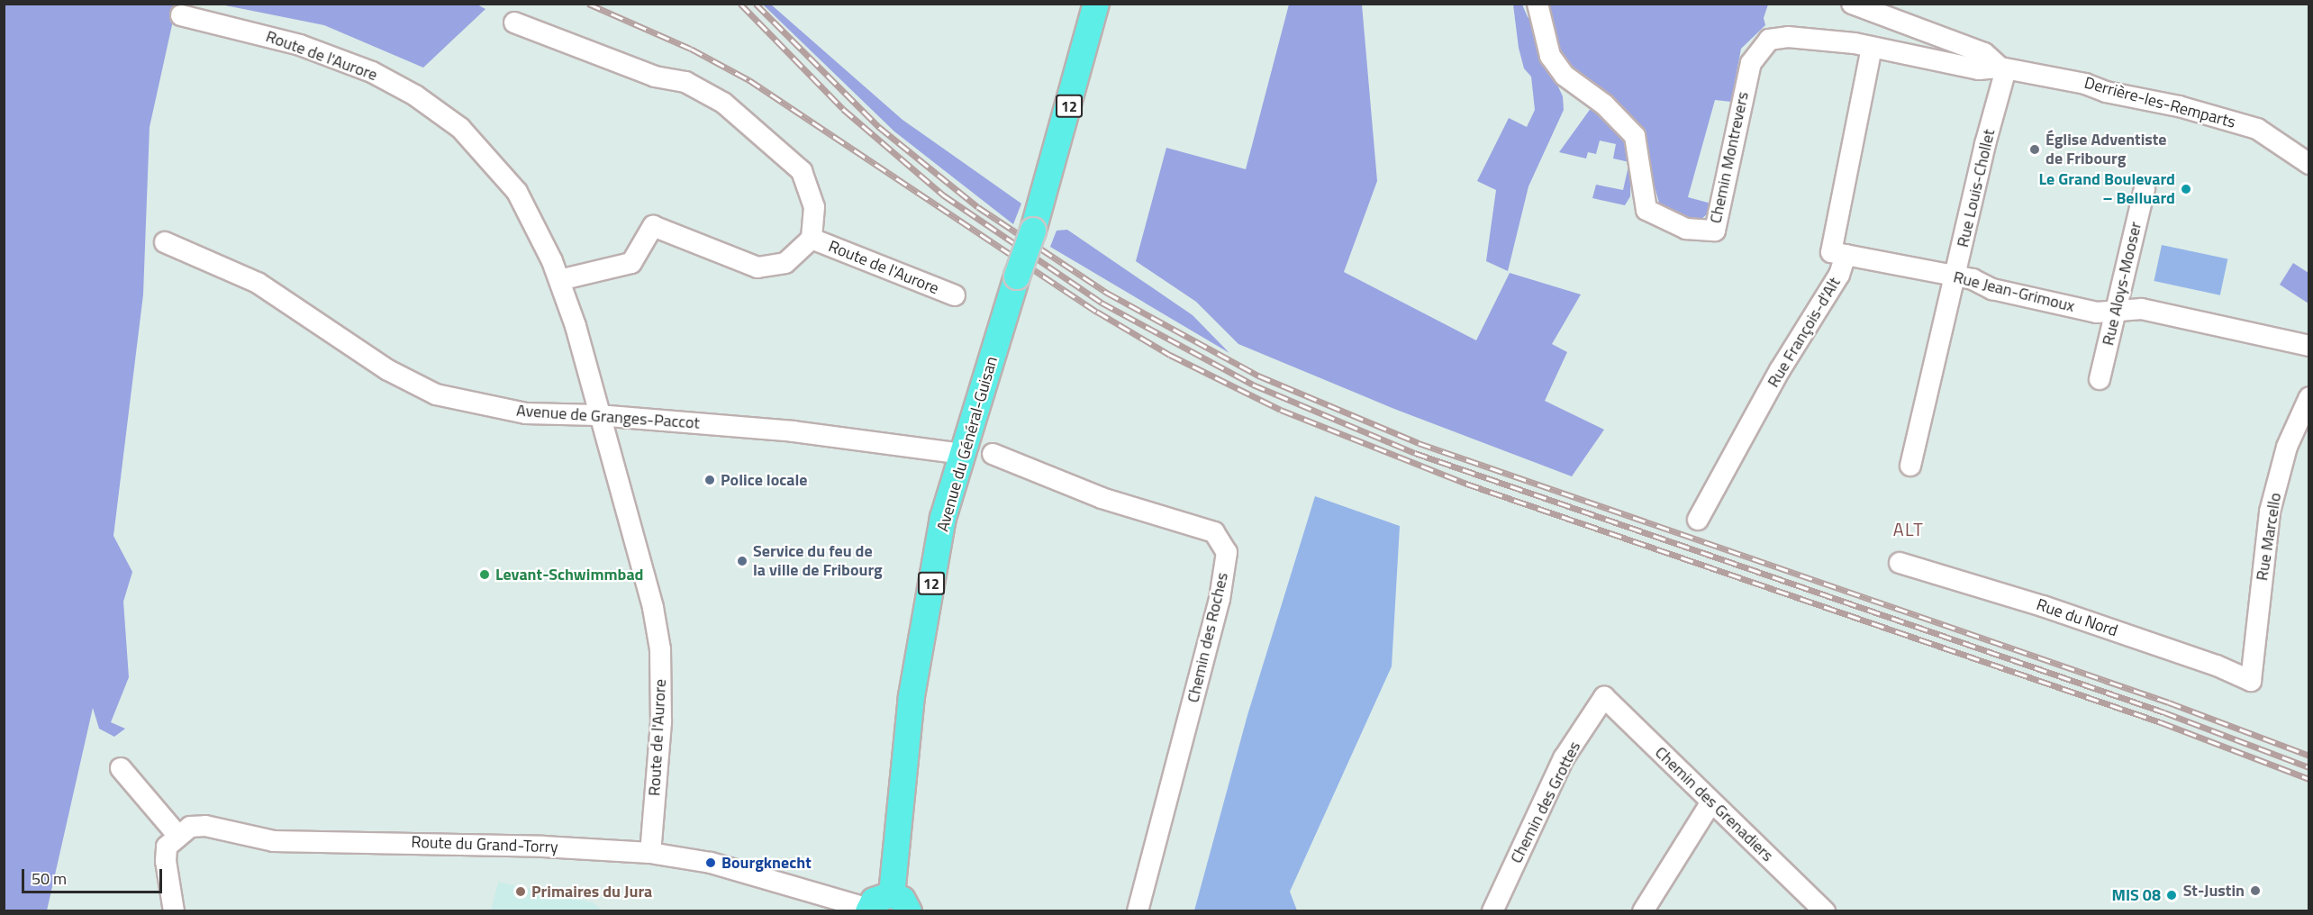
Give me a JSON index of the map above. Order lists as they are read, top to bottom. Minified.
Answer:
{"streets":{"main road":["12","Avenue du Général-Guisan"],"street":["Route de l'Aurore","Derrière-les-Remparts","Chemin Montrevers","Rue Louis-Chollet","Rue Aloys-Mooser","Rue Jean-Grimoux","Rue François-d'Alt","Avenue de Granges-Paccot","Rue Marcello","Rue du Nord","Chemin des Roches","Chemin des Grottes","Chemin des Grenadiers","Route du Grand-Torry"]},"crossings":[["Route de l'Aurore","Avenue de Granges-Paccot"],["Route de l'Aurore","Route du Grand-Torry"],["Derrière-les-Remparts","Chemin Montrevers"],["Derrière-les-Remparts","Rue Louis-Chollet"],["Derrière-les-Remparts","Rue François-d'Alt"],["Chemin Montrevers","Rue François-d'Alt"],["Rue Louis-Chollet","Rue Jean-Grimoux"],["Rue Aloys-Mooser","Rue Jean-Grimoux"],["Rue Jean-Grimoux","Rue François-d'Alt"],["Avenue de Granges-Paccot","Avenue du Général-Guisan"],["Rue Marcello","Rue du Nord"],["Chemin des Grottes","Chemin des Grenadiers"]],"districts":["ALT"],"places":["Église Adventiste de Fribourg","Le Grand Boulevard – Belluard","Police locale","Service du feu de la ville de Fribourg","Levant-Schwimmbad","Bourgknecht","St-Justin","Primaires du Jura","MIS 08"],"scale_bar":"50 m"}
